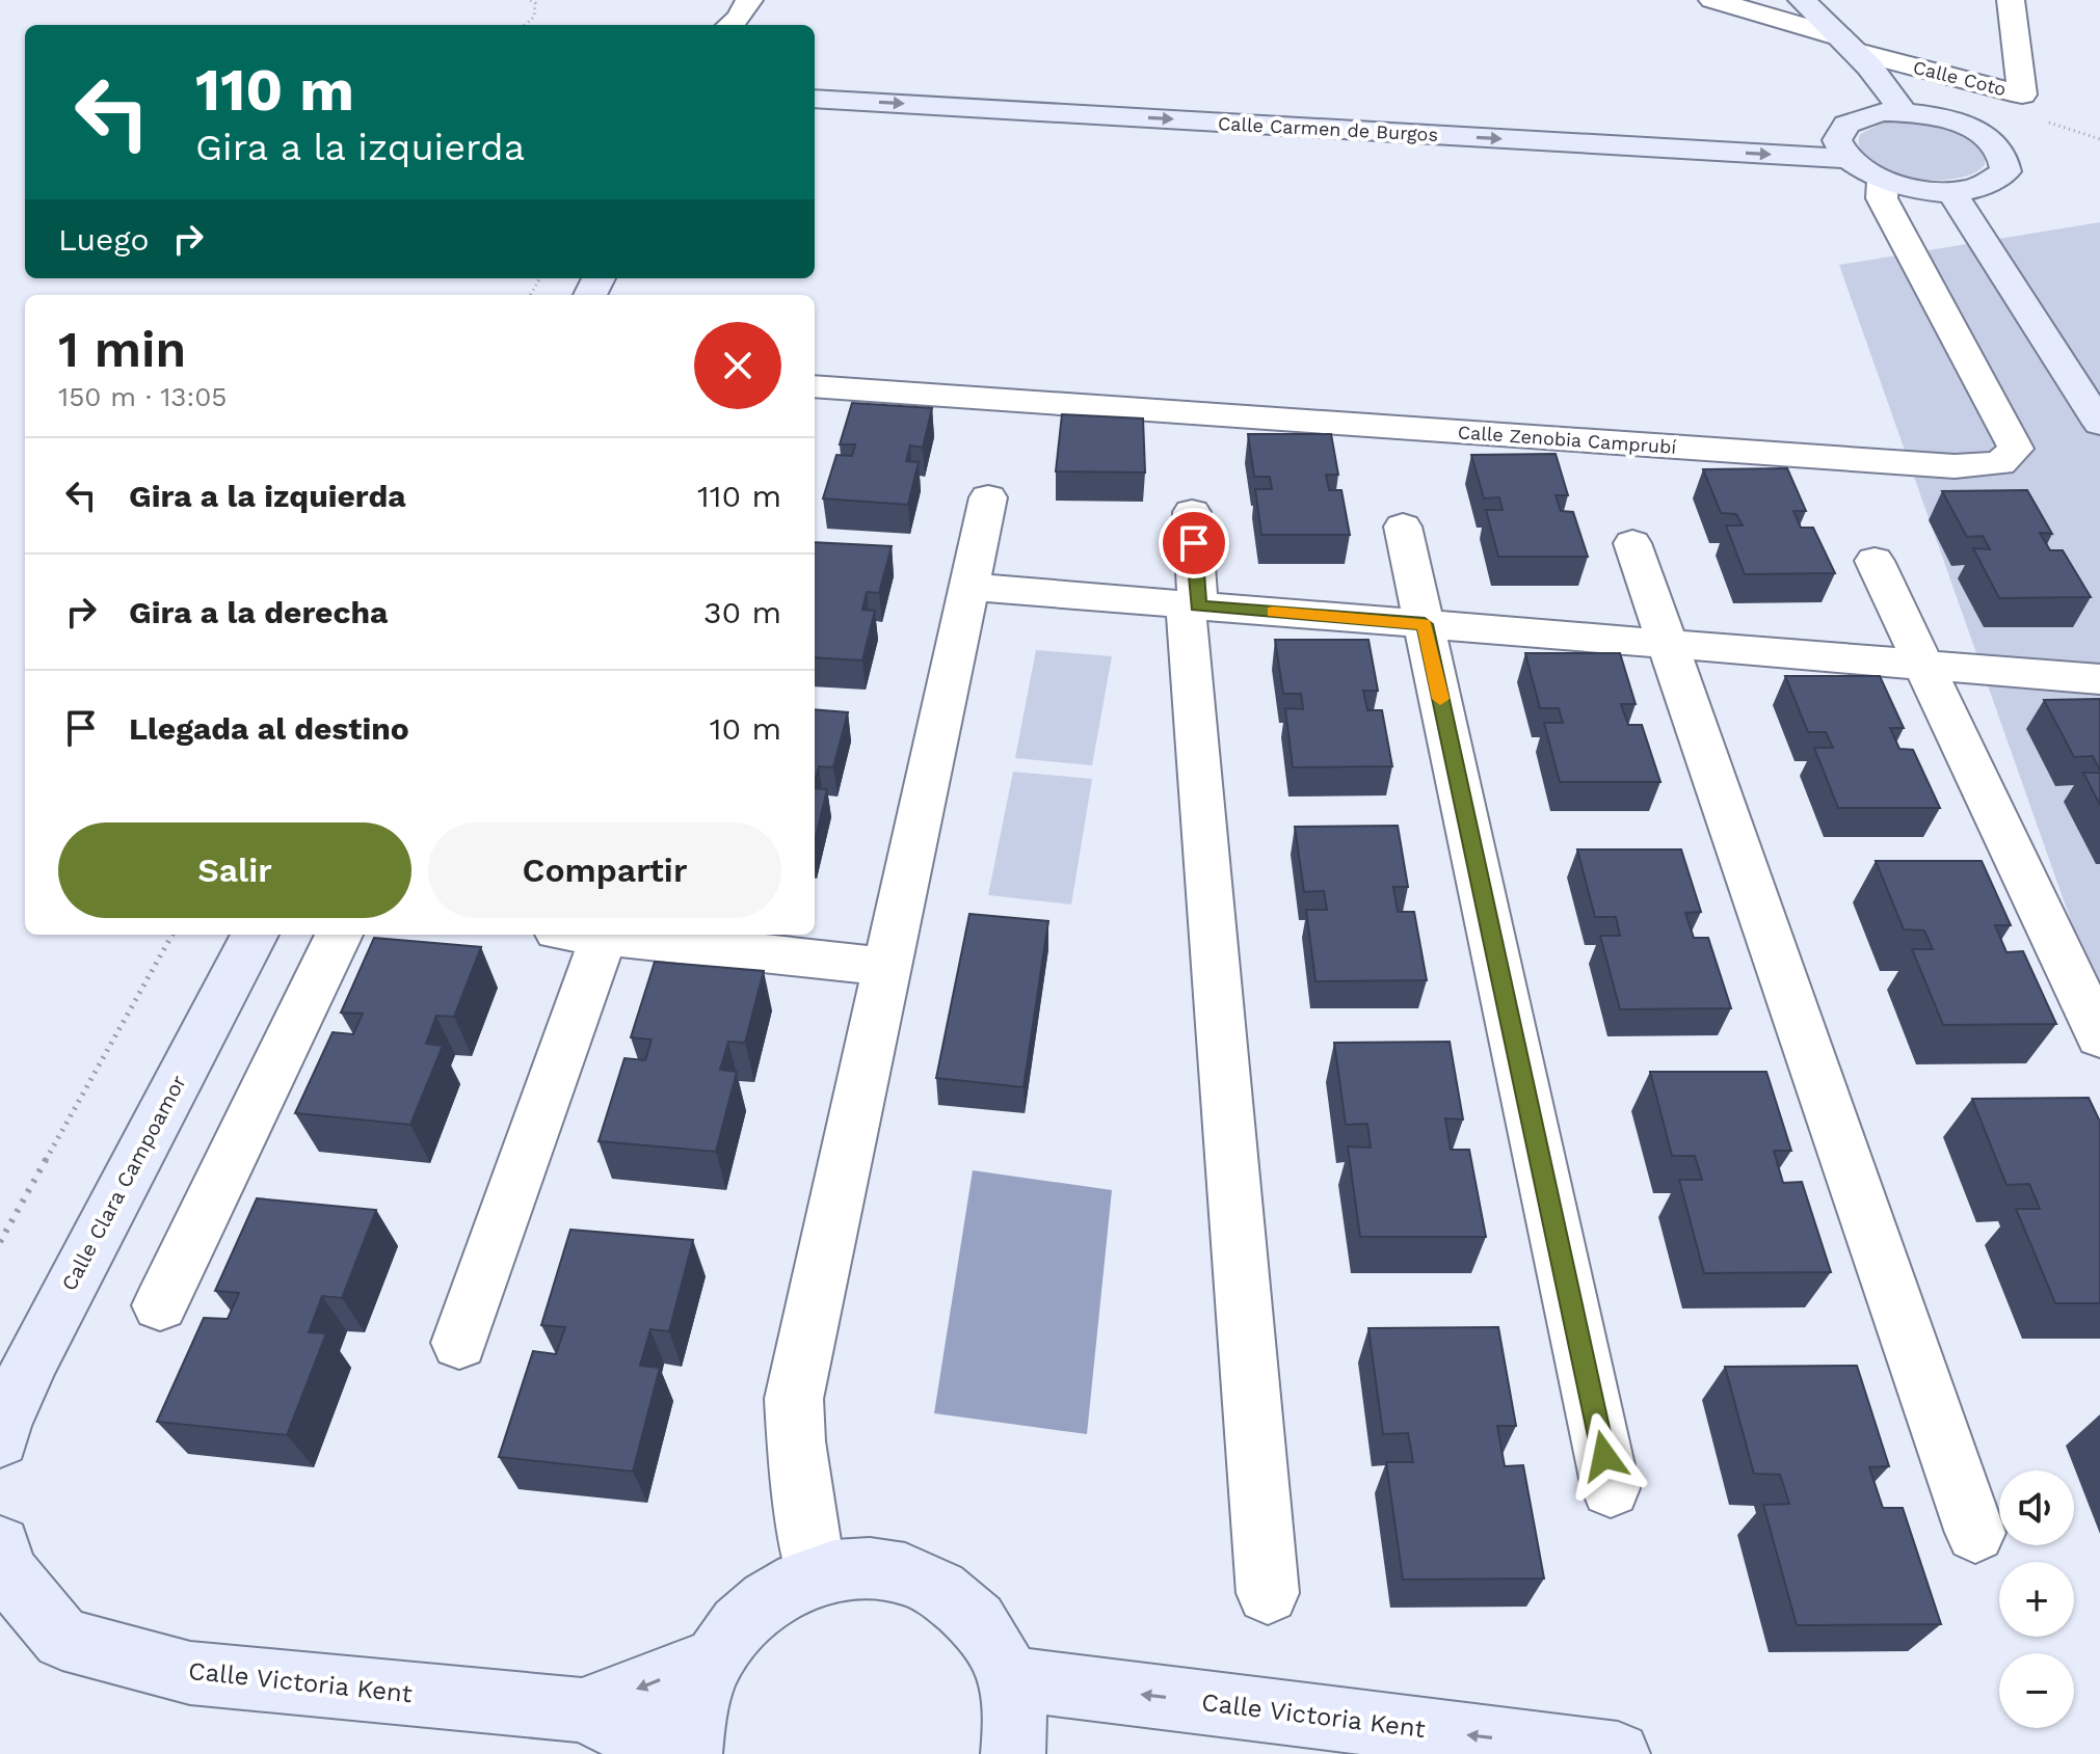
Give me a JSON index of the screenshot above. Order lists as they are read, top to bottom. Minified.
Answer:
{"streets":{"street":["Calle Coto","Calle Carmen de Burgos","Calle Zenobia Camprubí","Calle Clara Campoamor","Calle Victoria Kent"]},"one_way":["Calle Victoria Kent"],"page":{"turn":["110 m","Gira a la izquierda"],"then":"Luego","heading":["1 min","150 m · 13:05"],"list":[{"name":"Gira a la izquierda","value":"110 m"},{"name":"Gira a la derecha","value":"30 m"},{"name":"Llegada al destino","value":"10 m"}],"buttons":["Salir","Compartir"],"map_buttons":["+","−"]}}
